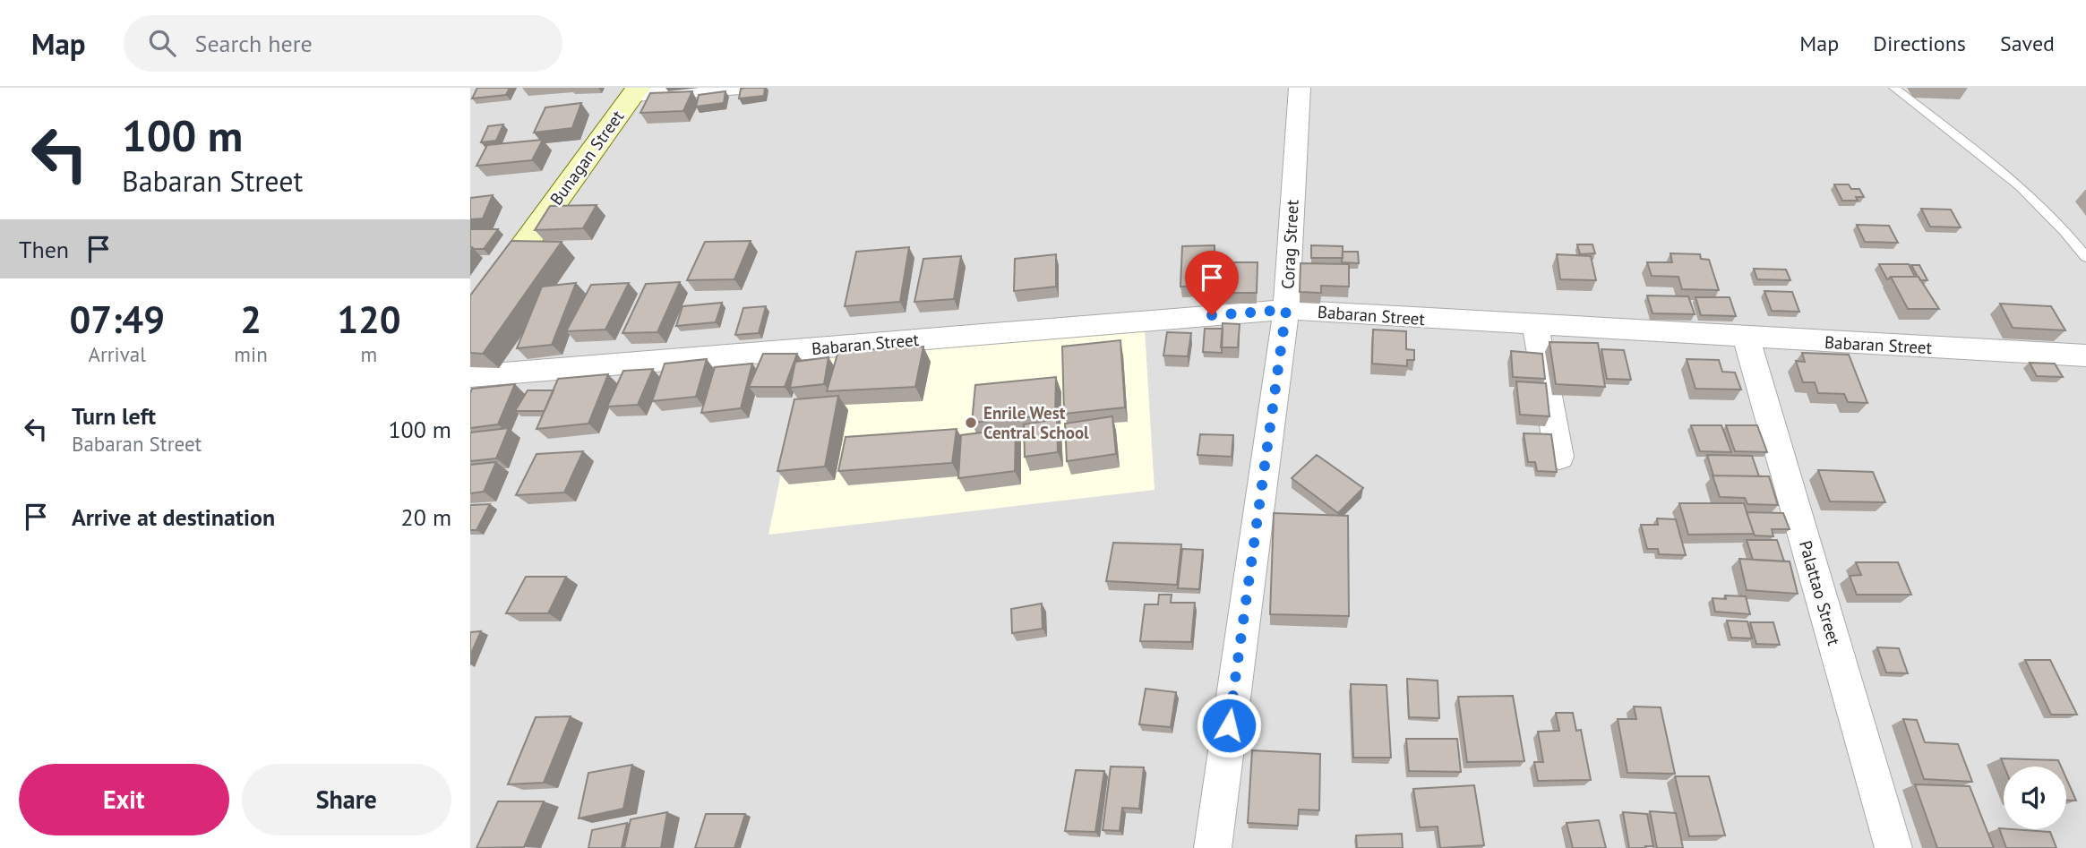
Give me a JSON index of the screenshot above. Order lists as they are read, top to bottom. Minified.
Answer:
{"streets":{"main road":["Bunagan Street"],"street":["Corag Street","Babaran Street","Palattao Street"]},"crossings":[["Corag Street","Babaran Street"],["Babaran Street","Palattao Street"]],"places":["Enrile West Central School"],"page":{"header":"Map","search":"Search here","nav":["Map","Directions","Saved"],"turn":["100 m","Babaran Street"],"then":"Then","eta":["07:49","Arrival","2","min","120","m"],"list":[{"name":"Turn left","note":"Babaran Street","value":"100 m"},{"name":"Arrive at destination","value":"20 m"}],"buttons":["Exit","Share"]}}
